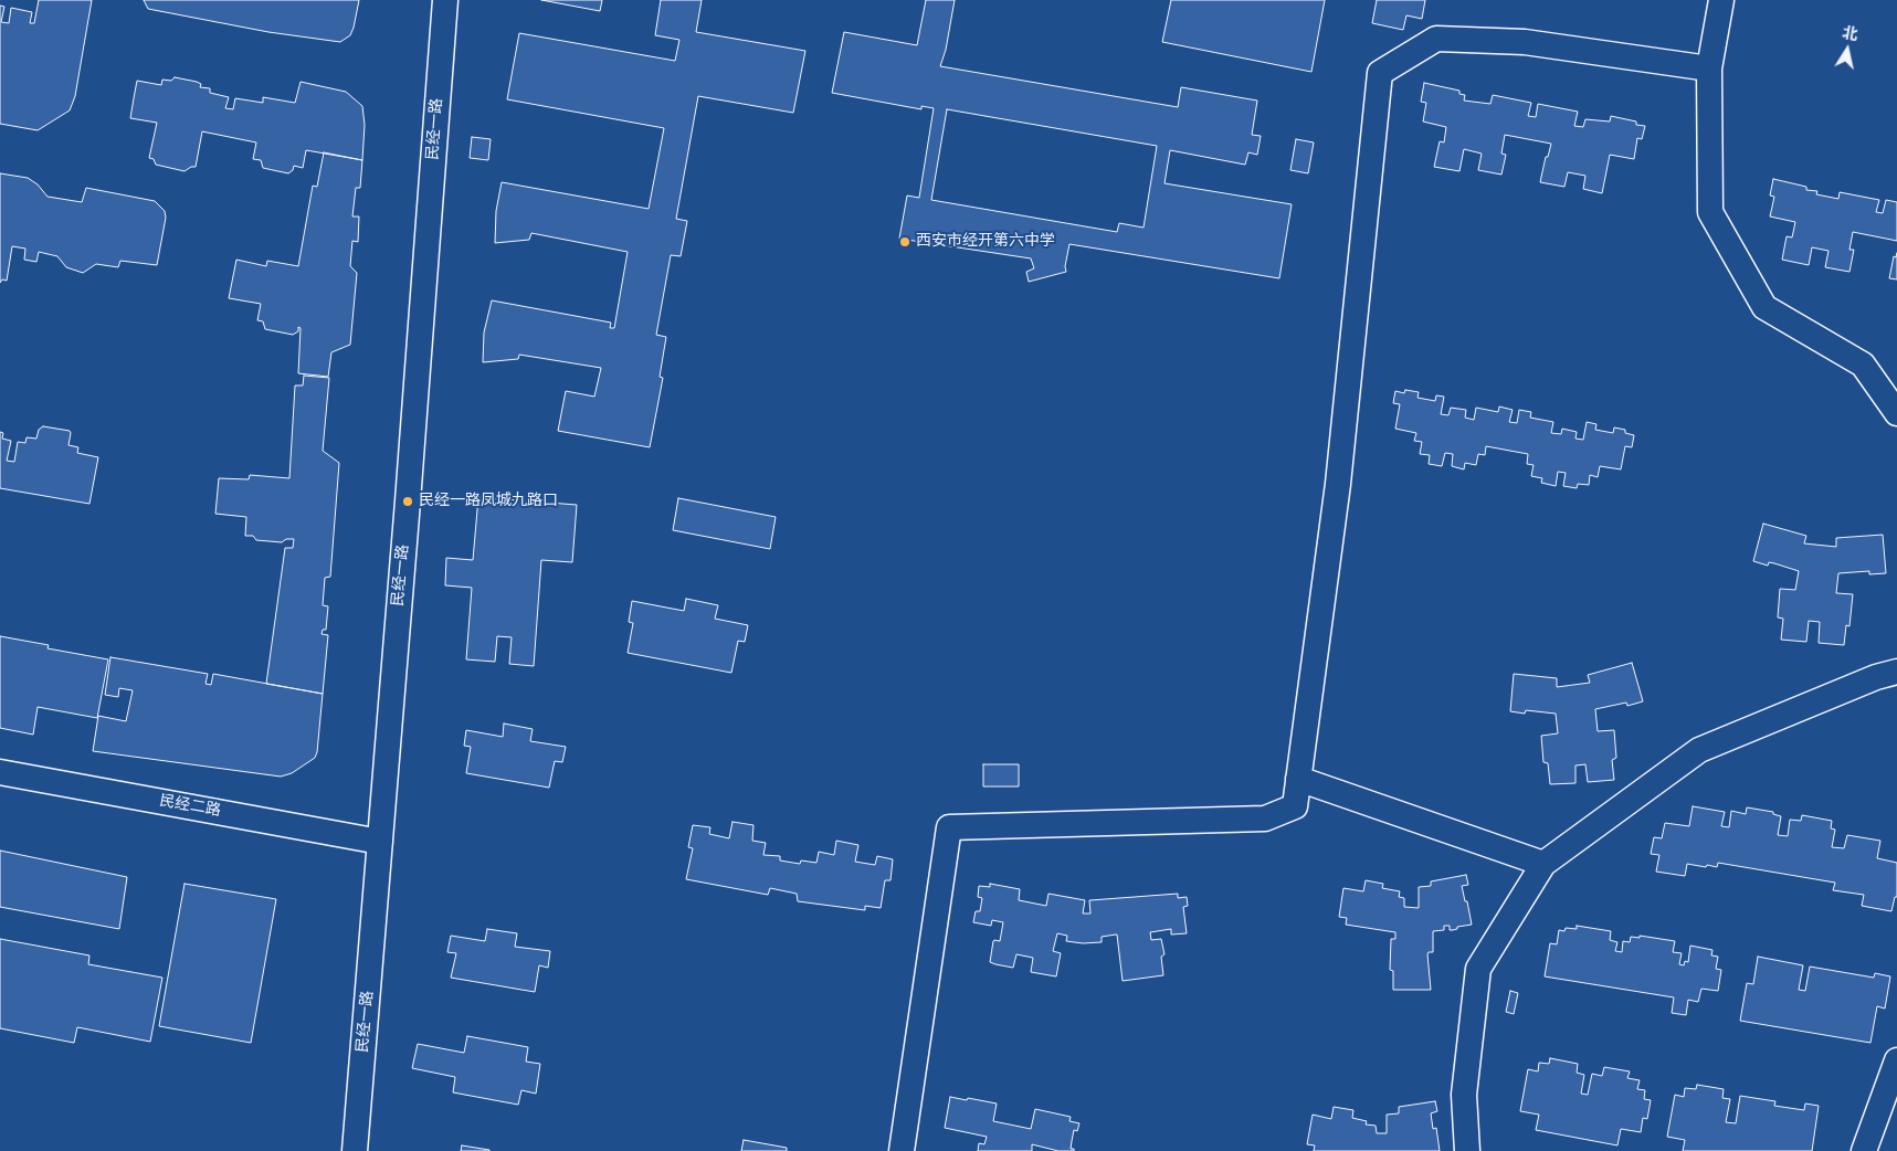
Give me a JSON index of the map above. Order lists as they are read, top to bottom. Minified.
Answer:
{"streets":{"street":["民经一路","民经二路"]},"crossings":[["民经一路","民经二路"]],"places":["西安市经开第六中学","民经一路凤城九路口"],"north":"top"}
